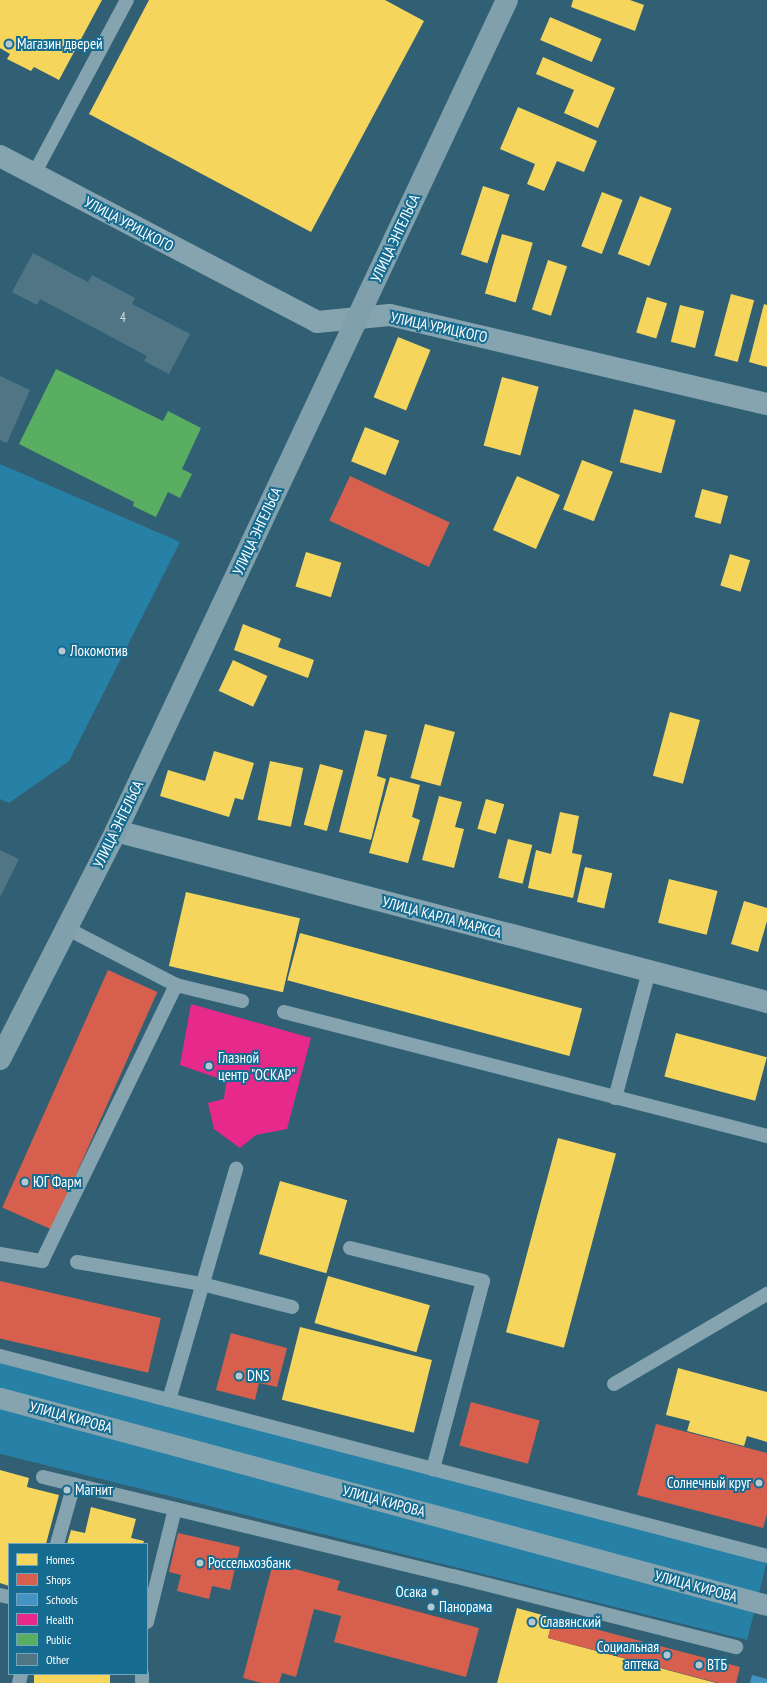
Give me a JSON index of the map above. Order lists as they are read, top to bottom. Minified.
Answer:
{"streets":{"main road":["УЛИЦА ЭНГЕЛЬСА"],"street":["УЛИЦА УРИЦКОГО","УЛИЦА КАРЛА МАРКСА","УЛИЦА КИРОВА"]},"crossings":[["УЛИЦА УРИЦКОГО","УЛИЦА ЭНГЕЛЬСА"],["УЛИЦА ЭНГЕЛЬСА","УЛИЦА КАРЛА МАРКСА"]],"places":["Магазин дверей","Локомотив","Глазной центр \"ОСКАР\"","ЮГ Фарм","DNS","Солнечный круг","Магнит","Россельхозбанк","Осака","Панорама","Славянский","Социальная аптека","ВТБ"],"house_numbers":["4"],"legend":["Homes","Shops","Schools","Health","Public","Other"]}
